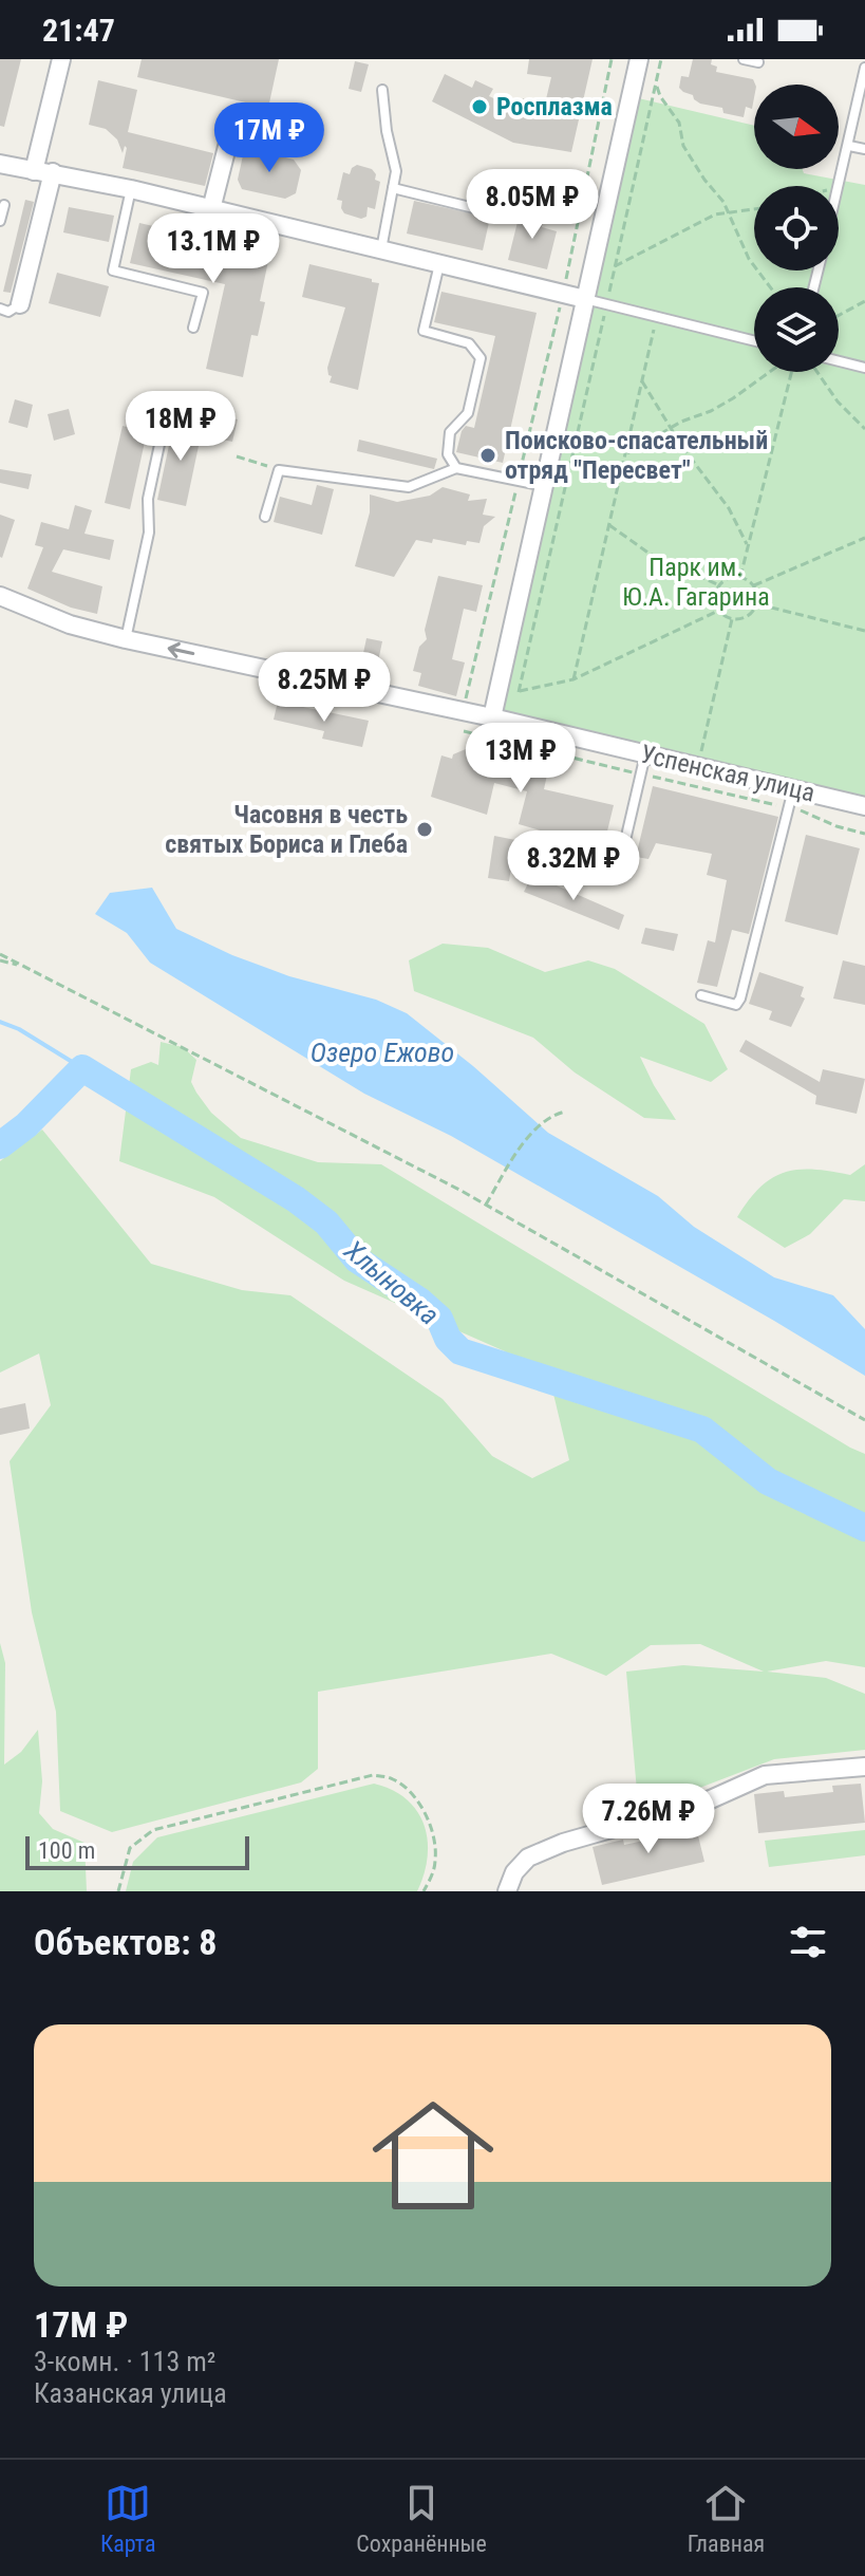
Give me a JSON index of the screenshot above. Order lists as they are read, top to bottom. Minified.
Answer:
{"streets":{"street":["Успенская улица"]},"one_way":["Успенская улица"],"water":["Озеро Ежово","Хлыновка"],"parks":["Парк им. Ю.А. Гагарина"],"places":["Росплазма","Поисково-спасательный отряд \"Пересвет\"","Часовня в честь святых Бориса и Глеба"],"scale_bar":"100 m","north":"right","page":{"status":"21:47","price":["17M ₽","8.05M ₽","13.1M ₽","18M ₽","8.25M ₽","13M ₽","8.32M ₽","7.26M ₽"],"scale":"100 m","heading":"Объектов: 8","list":[{"name":"17M ₽","note":"3-комн. · 113 m² · Казанская улица"}],"tabs":["Карта","Сохранённые","Главная"]}}
